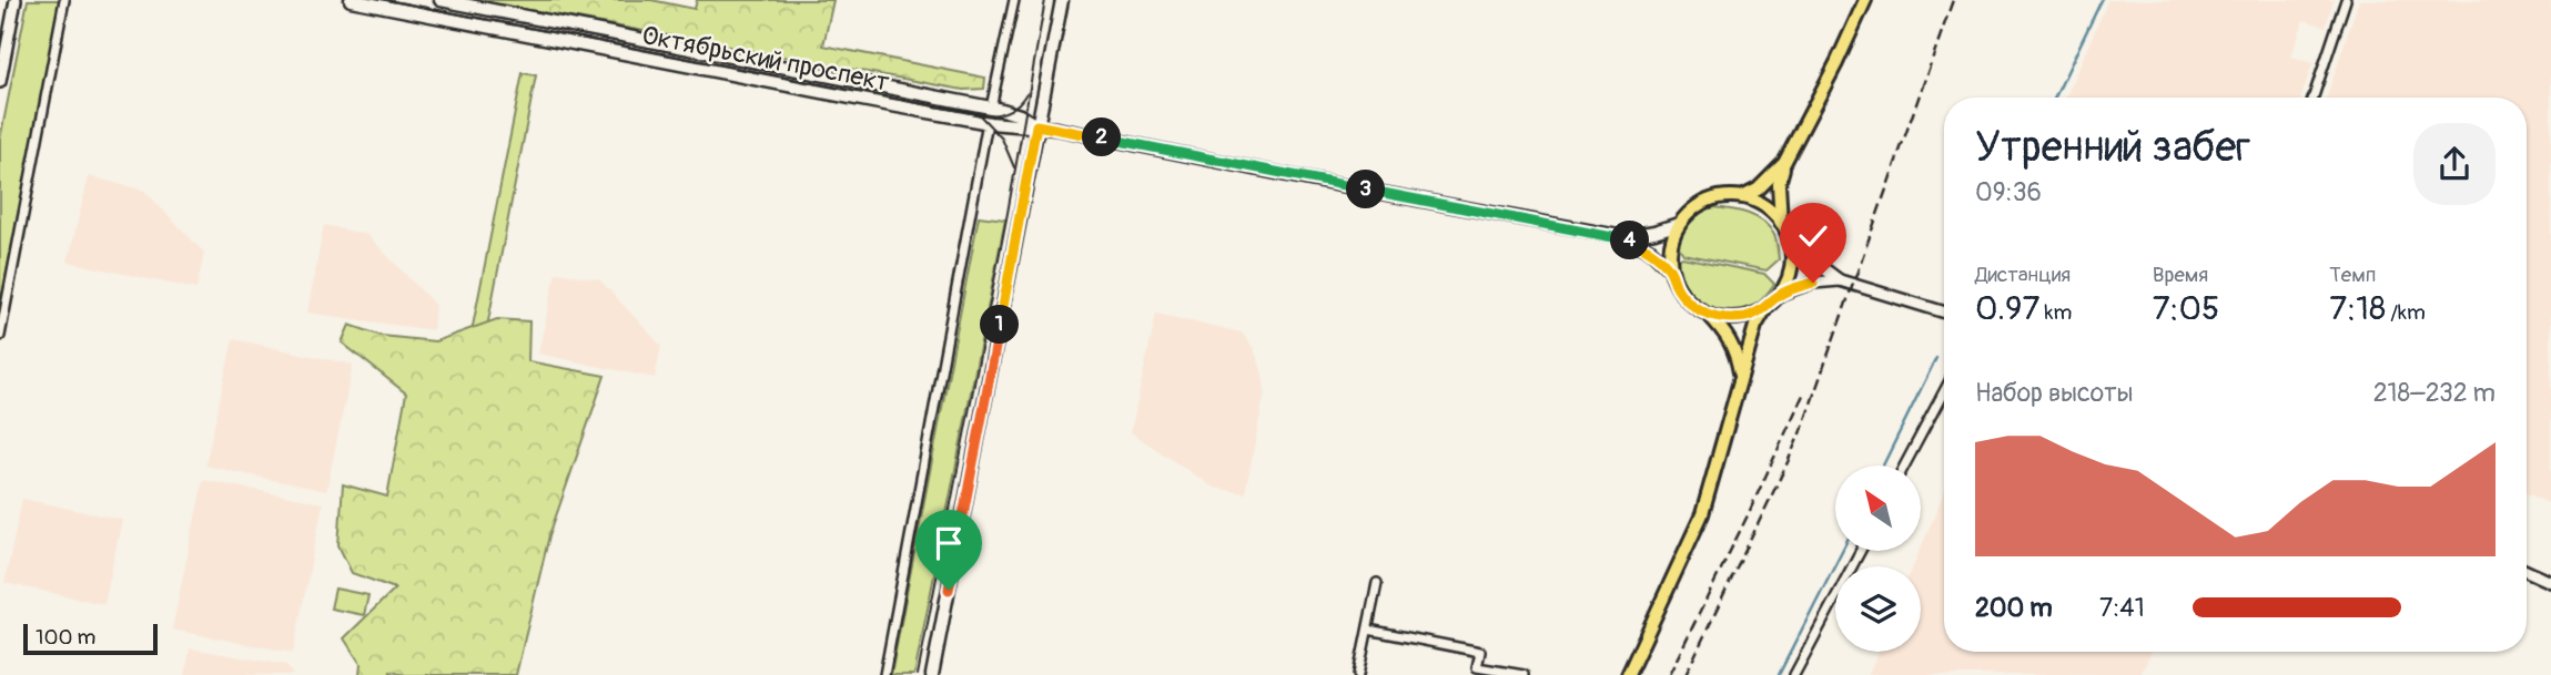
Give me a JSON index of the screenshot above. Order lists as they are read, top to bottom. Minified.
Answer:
{"streets":{"main road":["Октябрьский проспект"]},"scale_bar":"100 m","north":"top left","page":{"heading":["Утренний забег","09:36"],"pins":["2","3","4","1"],"stats":[["Дистанция","0.97 km"],["Время","7:05"],["Темп","7:18 /km"]],"chart":["Набор высоты","218–232 m"],"list":[{"name":"200 m","note":"7:41"}],"scale":"100 m"}}
